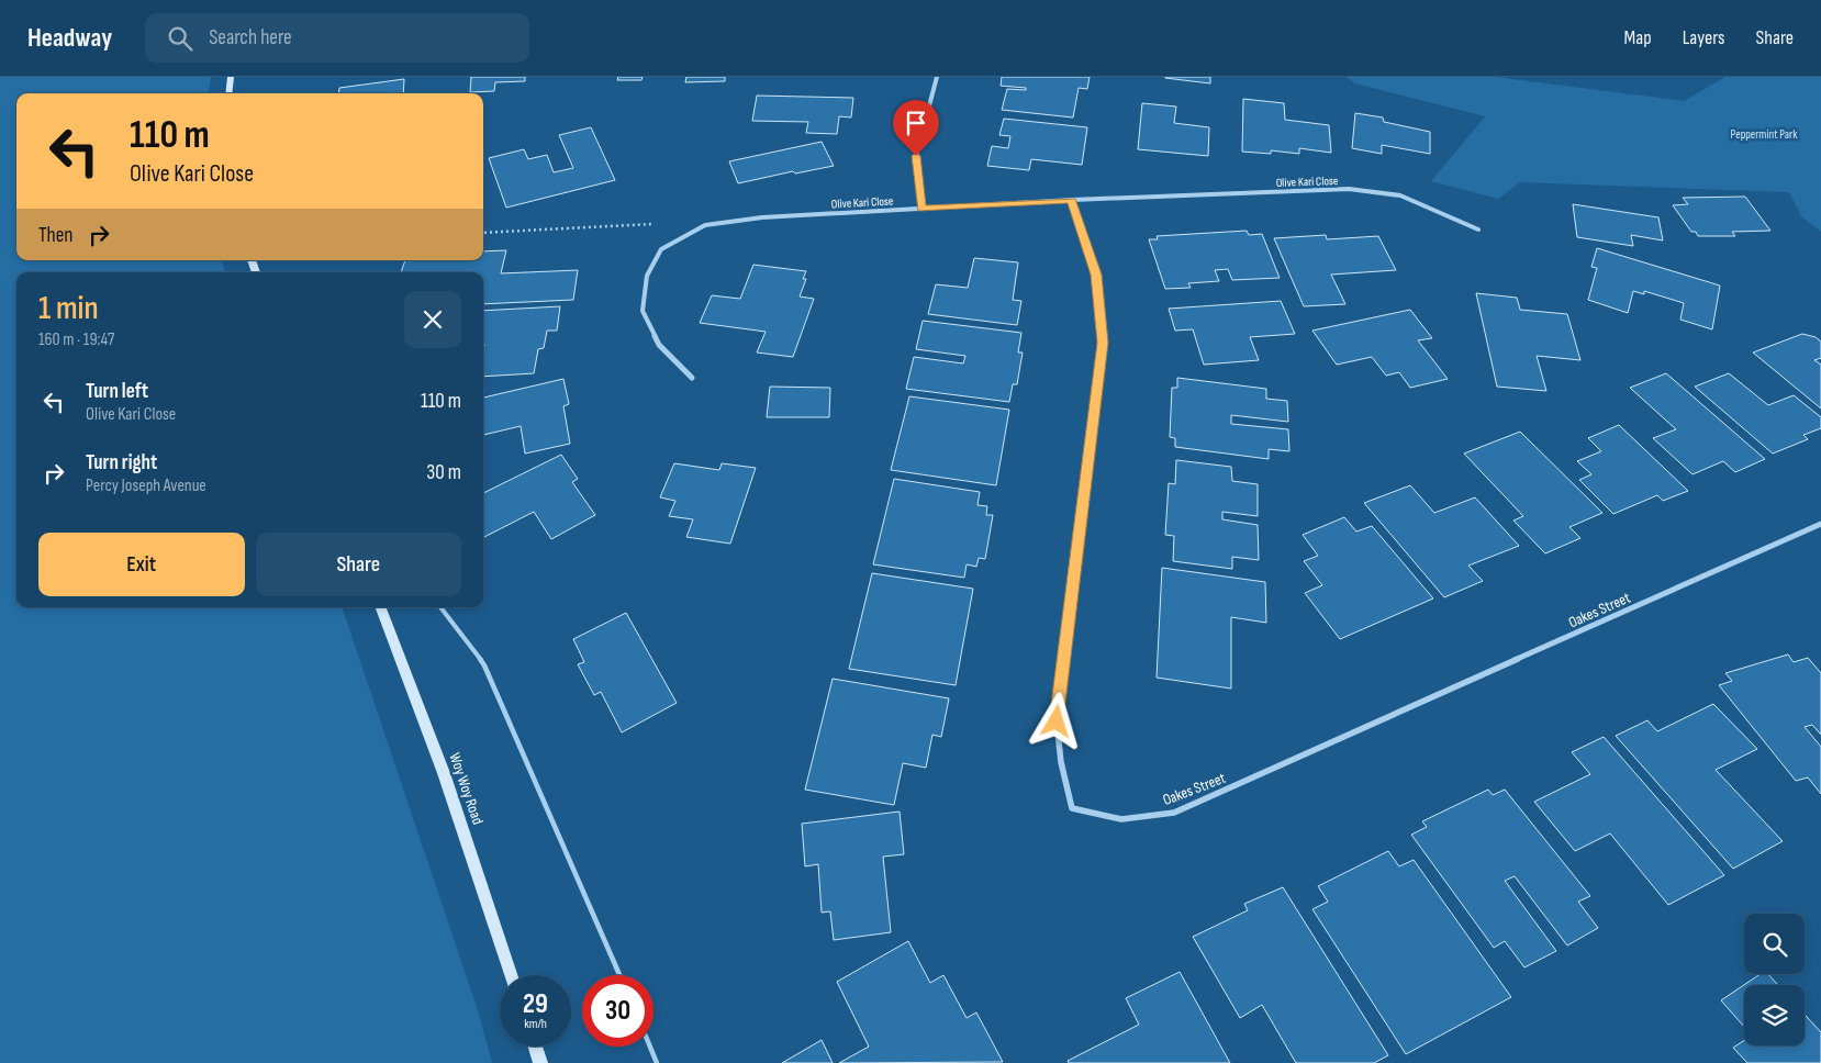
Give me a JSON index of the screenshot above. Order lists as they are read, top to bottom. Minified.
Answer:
{"streets":{"main road":["Woy Woy Road"],"street":["Olive Kari Close","Oakes Street"]},"crossings":[["Olive Kari Close","Oakes Street"]],"parks":["Peppermint Park"],"page":{"header":"Headway","search":"Search here","nav":["Map","Layers","Share"],"turn":["110 m","Olive Kari Close"],"then":"Then","heading":["1 min","160 m · 19:47"],"list":[{"name":"Turn left","note":"Olive Kari Close","value":"110 m"},{"name":"Turn right","note":"Percy Joseph Avenue","value":"30 m"}],"buttons":["Exit","Share"],"speed":"29 km/h","limit":"30"}}
